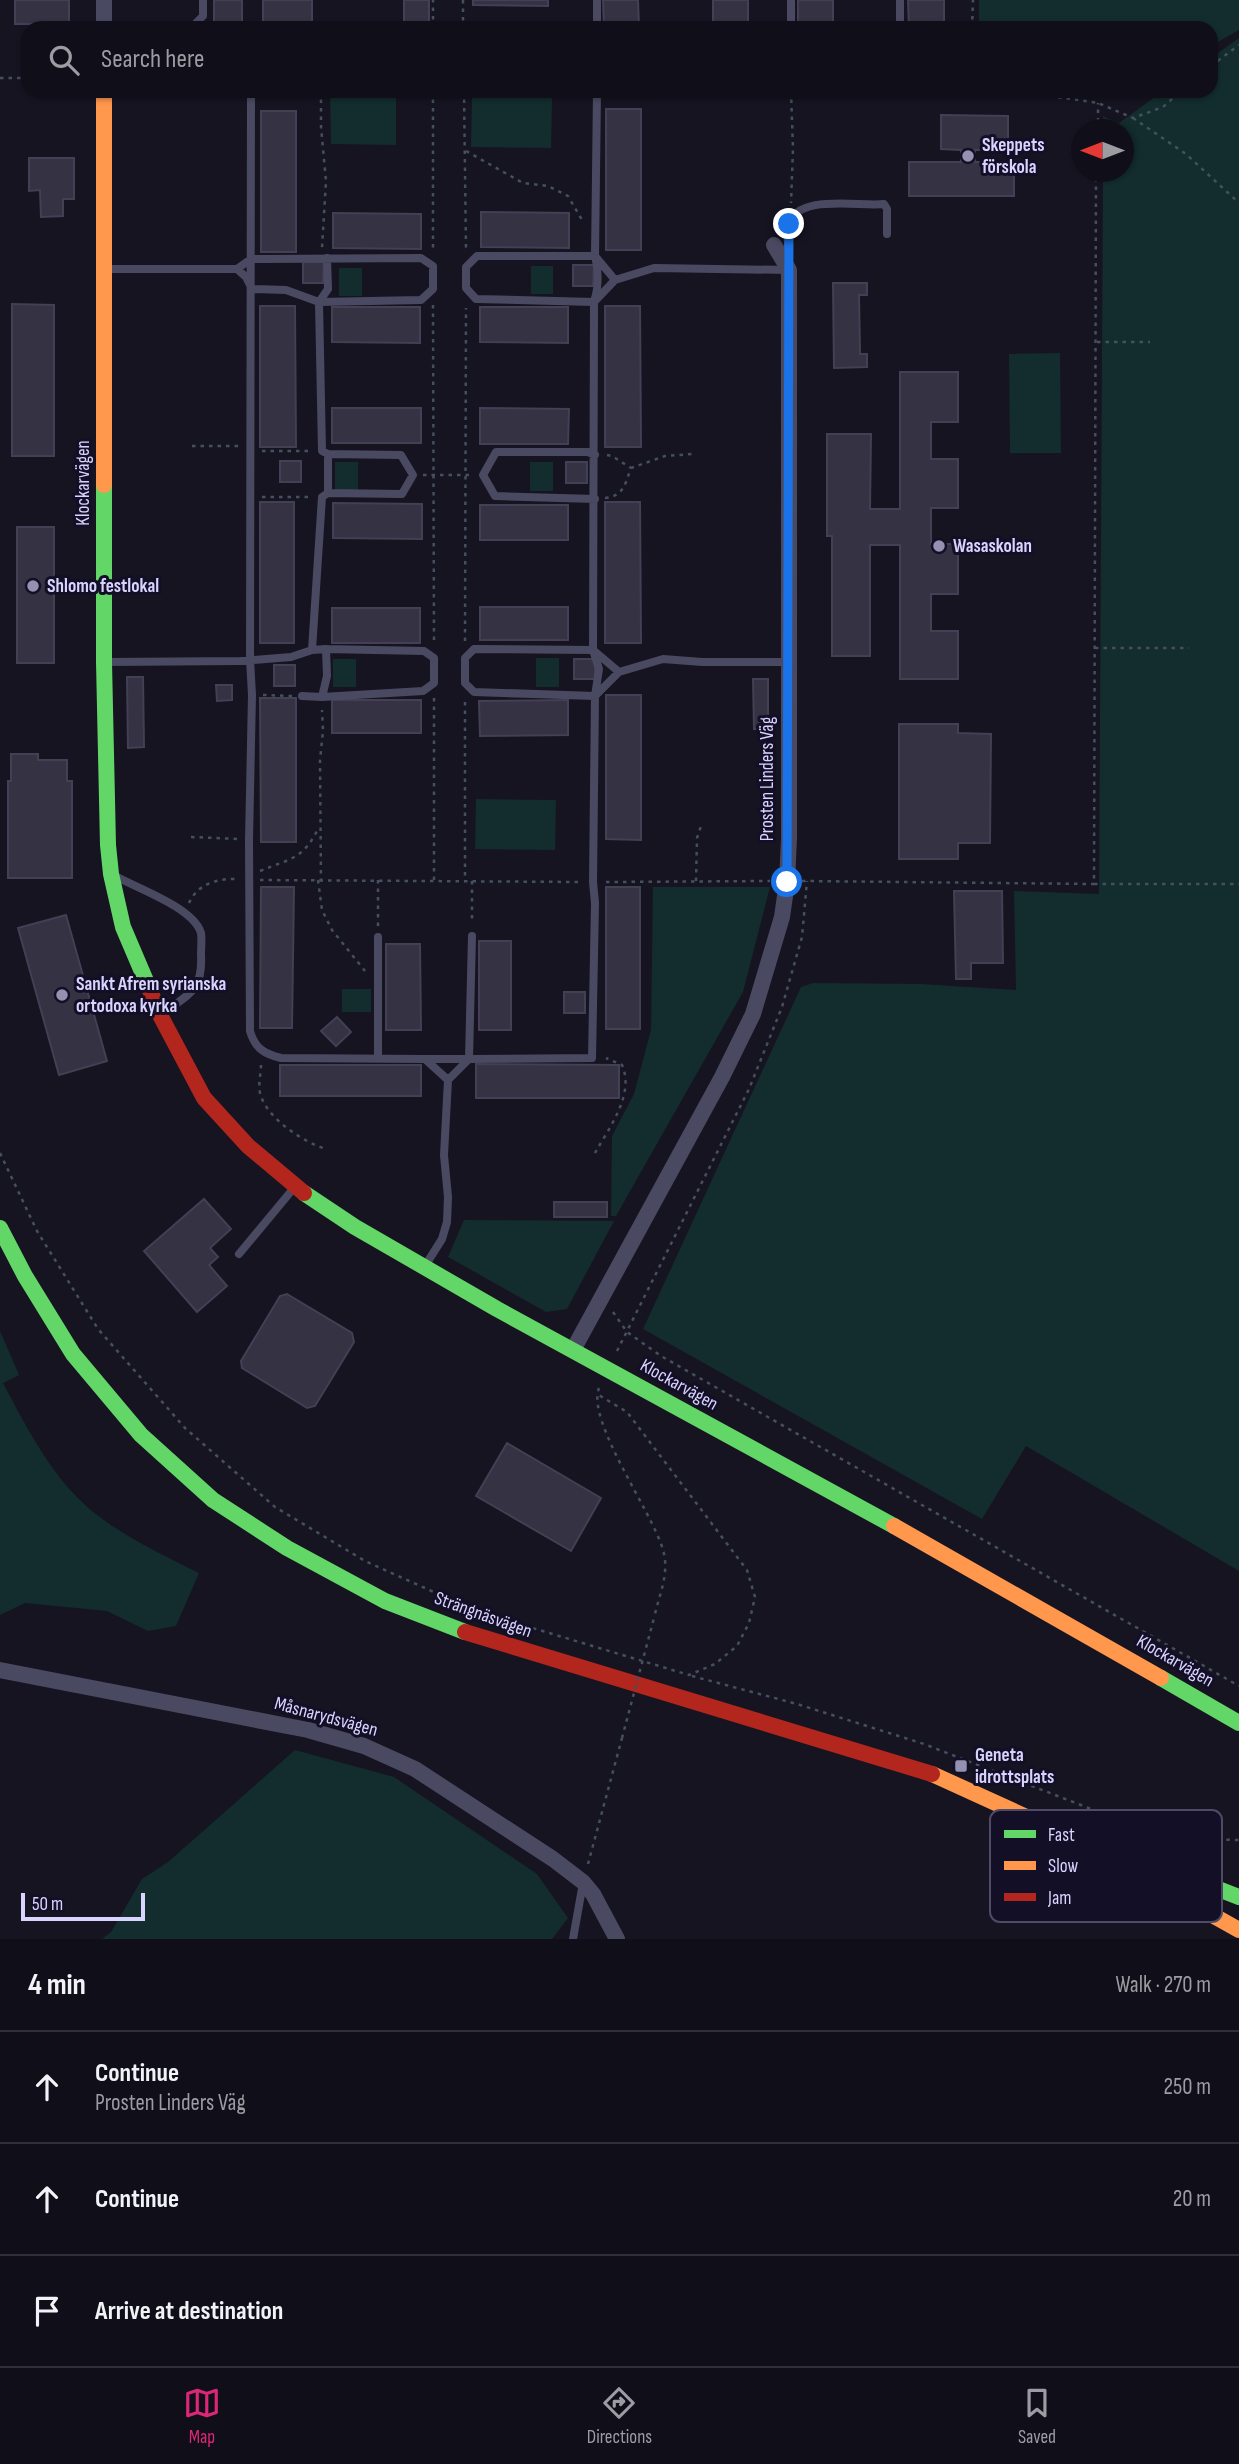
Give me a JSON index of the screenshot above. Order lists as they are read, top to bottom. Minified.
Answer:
{"streets":{"street":["Klockarvägen","Prosten Linders Väg","Strängnäsvägen","Måsnarydsvägen"]},"crossings":[["Klockarvägen","Prosten Linders Väg"]],"places":{"other":["Skeppets förskola","Wasaskolan","Shlomo festlokal","Sankt Afrem syrianska ortodoxa kyrka"],"transit":["Geneta idrottsplats"]},"legend":["Fast","Slow","Jam"],"scale_bar":"50 m","north":"left","page":{"search":"Search here","scale":"50 m","heading":["4 min","Walk · 270 m"],"list":[["Continue","Prosten Linders Väg","250 m"],["Continue","20 m"],"Arrive at destination"],"nav":["Map","Directions","Saved"]}}
